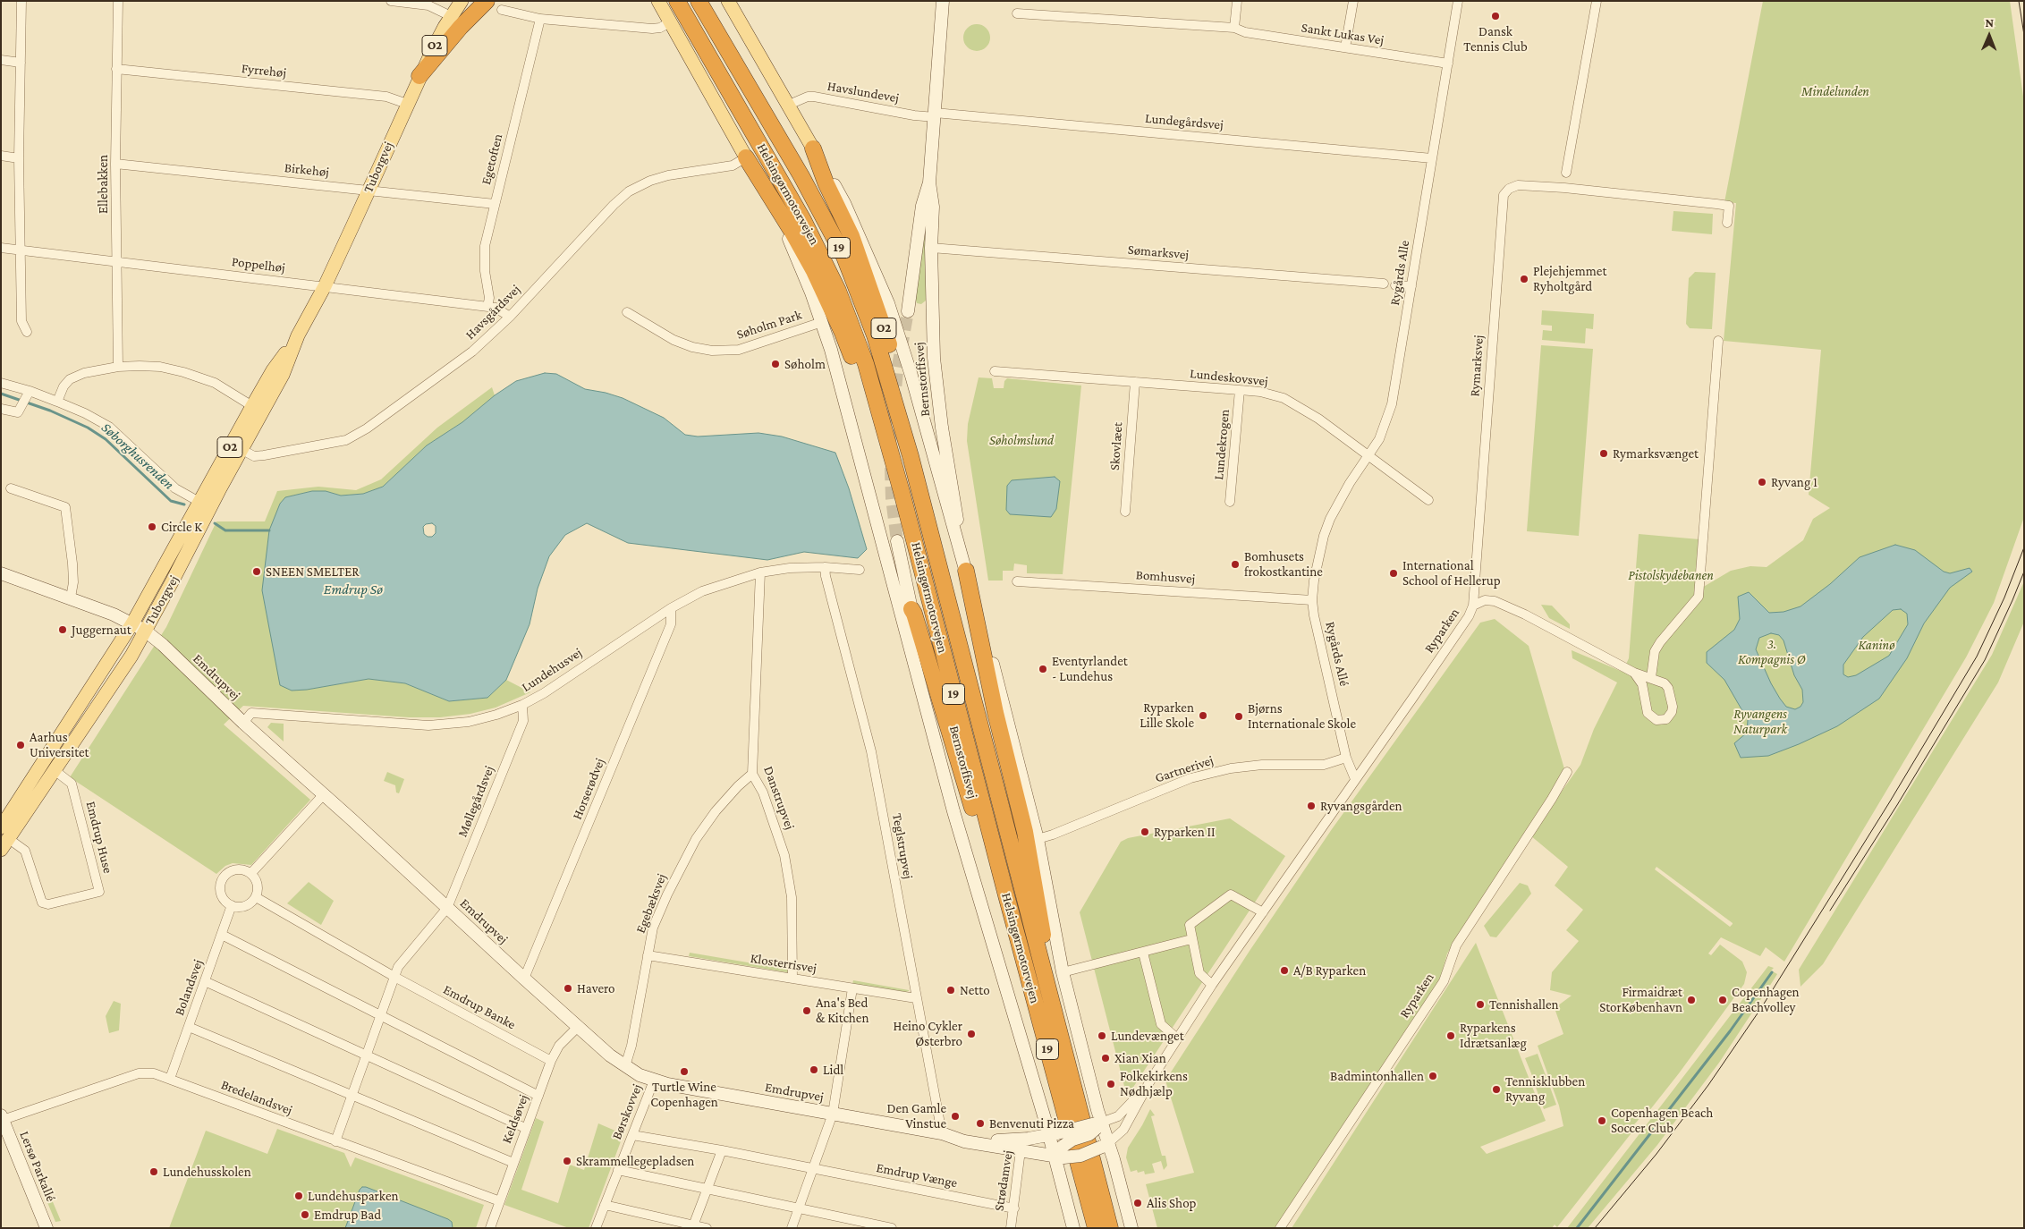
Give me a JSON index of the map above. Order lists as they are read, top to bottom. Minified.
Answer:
{"streets":{"highway":["O2","Helsingørmotorvejen","19"],"main road":["Tuborgvej"],"street":["Sankt Lukas Vej","Fyrrehøj","Havslundevej","Lundegårdsvej","Egetoften","Birkehøj","Ellebakken","Sømarksvej","Poppelhøj","Rygårds Alle","Havsgårdsvej","Søholm Park","Rymarksvej","Lundeskovsvej","Bernstorffsvej","Lundekrogen","Skovlæet","Bomhusvej","Ryparken","Rygårds Allé","Lundehusvej","Emdrupvej","Gartnerivej","Horserødvej","Danstrupvej","Møllegårdsvej","Emdrup Huse","Teglstrupvej","Egebæksvej","Klosterrisvej","Bolandsvej","Emdrup Banke","Bredelandsvej","Børskovvej","Keldsøvej","Lersø Parkallé","Emdrup Vænge","Strødamvej"]},"crossings":[["Sankt Lukas Vej","Rygårds Alle"],["O2","Havslundevej"],["O2","Helsingørmotorvejen"],["Fyrrehøj","Tuborgvej"],["Fyrrehøj","Ellebakken"],["Havslundevej","Lundegårdsvej"],["Havslundevej","Bernstorffsvej"],["Lundegårdsvej","Rygårds Alle"],["Lundegårdsvej","Bernstorffsvej"],["Egetoften","Birkehøj"],["Egetoften","Poppelhøj"],["Tuborgvej","Birkehøj"],["Tuborgvej","Poppelhøj"],["Tuborgvej","Havsgårdsvej"],["Tuborgvej","Emdrupvej"],["Tuborgvej","Emdrup Huse"],["Birkehøj","Ellebakken"],["Ellebakken","Poppelhøj"],["Sømarksvej","Bernstorffsvej"],["Poppelhøj","Havsgårdsvej"],["Rygårds Alle","Lundeskovsvej"],["Rygårds Alle","Rygårds Allé"],["Rymarksvej","Ryparken"],["Lundeskovsvej","Lundekrogen"],["Lundeskovsvej","Skovlæet"],["Bomhusvej","Rygårds Allé"],["Ryparken","Rygårds Allé"],["Ryparken","Emdrupvej"],["Rygårds Allé","Gartnerivej"],["Lundehusvej","Emdrupvej"],["Lundehusvej","Horserødvej"],["Lundehusvej","Danstrupvej"],["Lundehusvej","Møllegårdsvej"],["Lundehusvej","Teglstrupvej"],["Emdrupvej","Horserødvej"],["Emdrupvej","Møllegårdsvej"],["Emdrupvej","Teglstrupvej"],["Emdrupvej","Egebæksvej"],["Emdrupvej","Børskovvej"],["Emdrupvej","Keldsøvej"],["Emdrupvej","Strødamvej"],["Danstrupvej","Egebæksvej"],["Danstrupvej","Klosterrisvej"],["Teglstrupvej","Klosterrisvej"],["Egebæksvej","Klosterrisvej"],["Bolandsvej","Emdrup Banke"],["Bolandsvej","Bredelandsvej"],["Emdrup Banke","Keldsøvej"],["Bredelandsvej","Keldsøvej"],["Bredelandsvej","Lersø Parkallé"],["Børskovvej","Emdrup Vænge"],["Emdrup Vænge","Strødamvej"]],"water":["Søborghusrenden","Emdrup Sø"],"parks":["Mindelunden","Søholmslund","Pistolskydebanen","3. Kompagnis Ø","Kaninø","Ryvangens Naturpark"],"places":["Dansk Tennis Club","Plejehjemmet Ryholtgård","Søholm","Rymarksvænget","Ryvang 1","Circle K","Bomhusets frokostkantine","SNEEN SMELTER","International School of Hellerup","Juggernaut","Eventyrlandet - Lundehus","Ryparken Lille Skole","Bjørns Internationale Skole","Aarhus Universitet","Ryvangsgården","Ryparken II","A/B Ryparken","Havero","Netto","Firmaidræt StorKøbenhavn","Copenhagen Beachvolley","Tennishallen","Ana's Bed & Kitchen","Heino Cykler Østerbro","Lundevænget","Ryparkens Idrætsanlæg","Xian Xian","Lidl","Turtle Wine Copenhagen","Badmintonhallen","Folkekirkens Nødhjælp","Tennisklubben Ryvang","Den Gamle Vinstue","Copenhagen Beach Soccer Club","Benvenuti Pizza","Skrammellegepladsen","Lundehusskolen","Lundehusparken","Alis Shop","Emdrup Bad"],"north":"top"}
